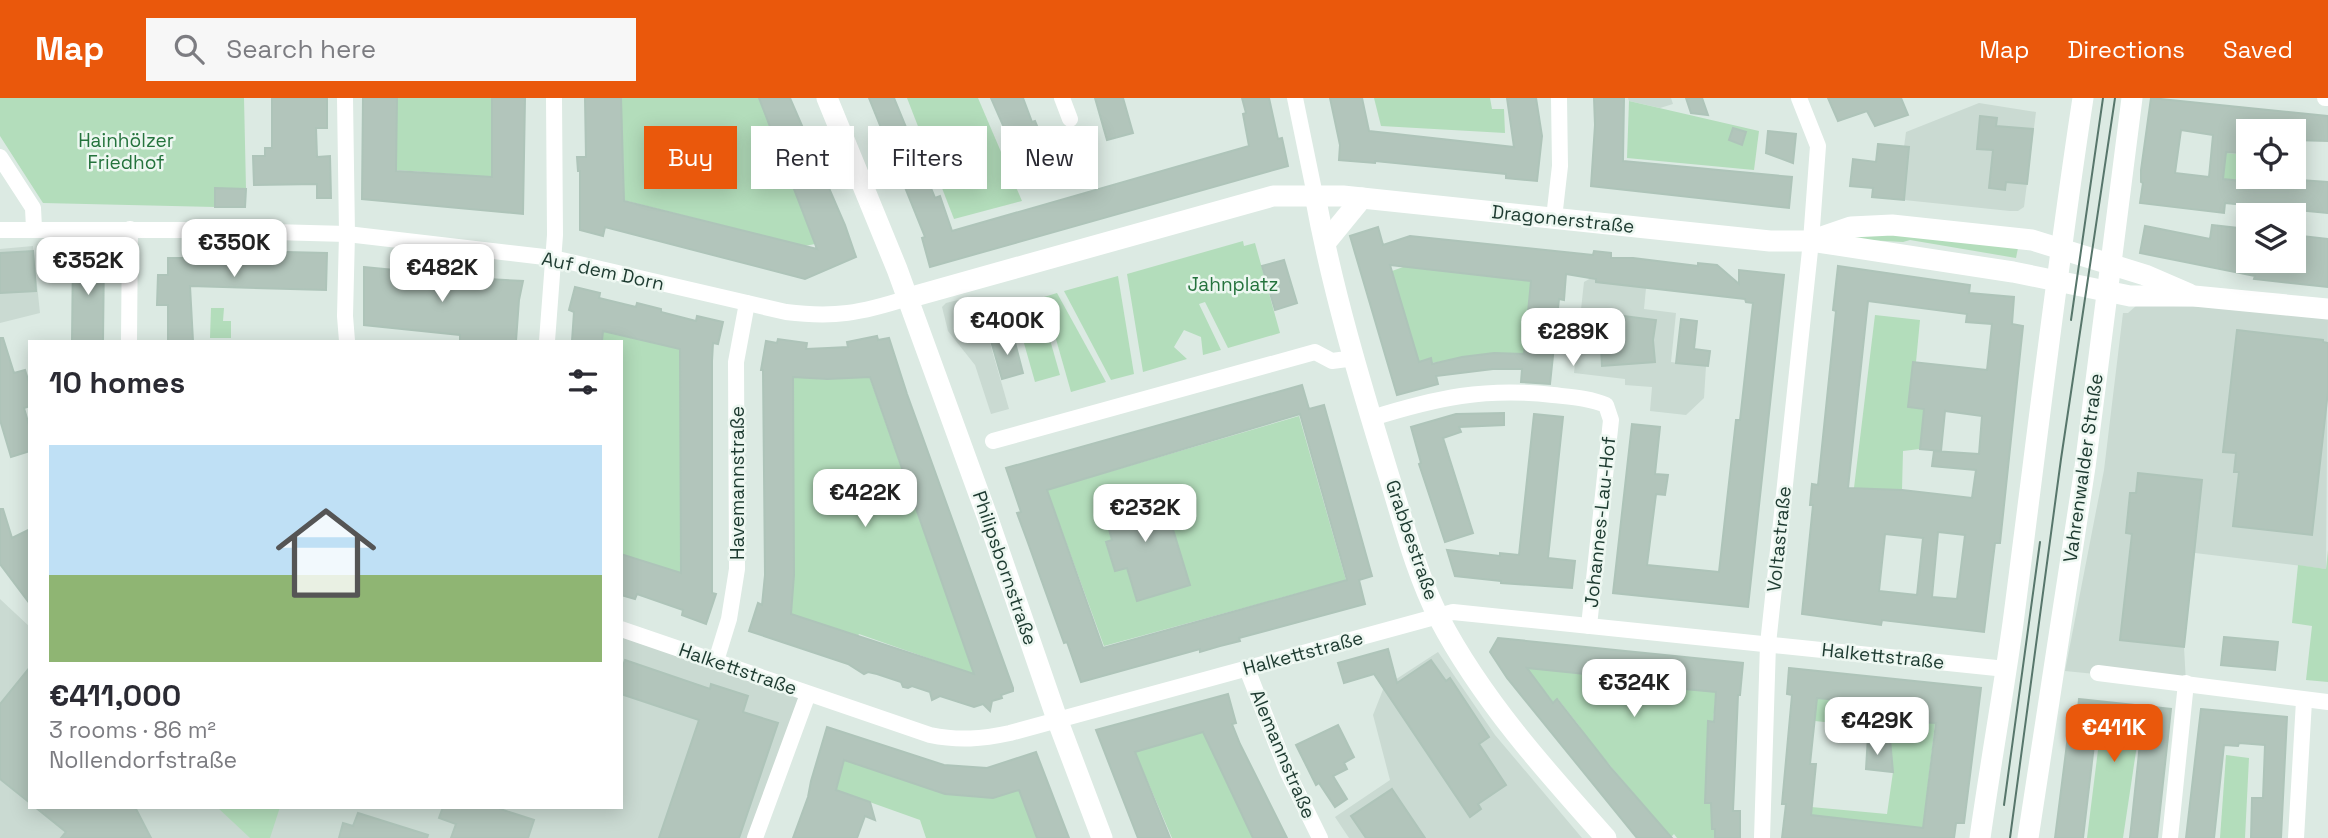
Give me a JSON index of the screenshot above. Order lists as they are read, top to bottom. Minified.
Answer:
{"streets":{"street":["Dragonerstraße","Auf dem Dorn","Vahrenwalder Straße","Havemannstraße","Johannes-Lau-Hof","Voltastraße","Grabbestraße","Philipsbornstraße","Halkettstraße","Alemannstraße"]},"crossings":[["Dragonerstraße","Vahrenwalder Straße"],["Dragonerstraße","Voltastraße"],["Dragonerstraße","Grabbestraße"],["Auf dem Dorn","Havemannstraße"],["Auf dem Dorn","Philipsbornstraße"],["Havemannstraße","Halkettstraße"],["Johannes-Lau-Hof","Grabbestraße"],["Johannes-Lau-Hof","Halkettstraße"],["Voltastraße","Halkettstraße"],["Grabbestraße","Halkettstraße"],["Philipsbornstraße","Halkettstraße"],["Halkettstraße","Alemannstraße"]],"parks":["Hainhölzer Friedhof","Jahnplatz"],"page":{"header":"Map","search":"Search here","nav":["Map","Directions","Saved"],"chip":["Buy","Rent","Filters","New"],"price":["€350K","€352K","€482K","€400K","€289K","€422K","€232K","€324K","€429K","€411K"],"heading":"10 homes","list":[{"name":"€411,000","note":"3 rooms · 86 m² · Nollendorfstraße"}]}}
